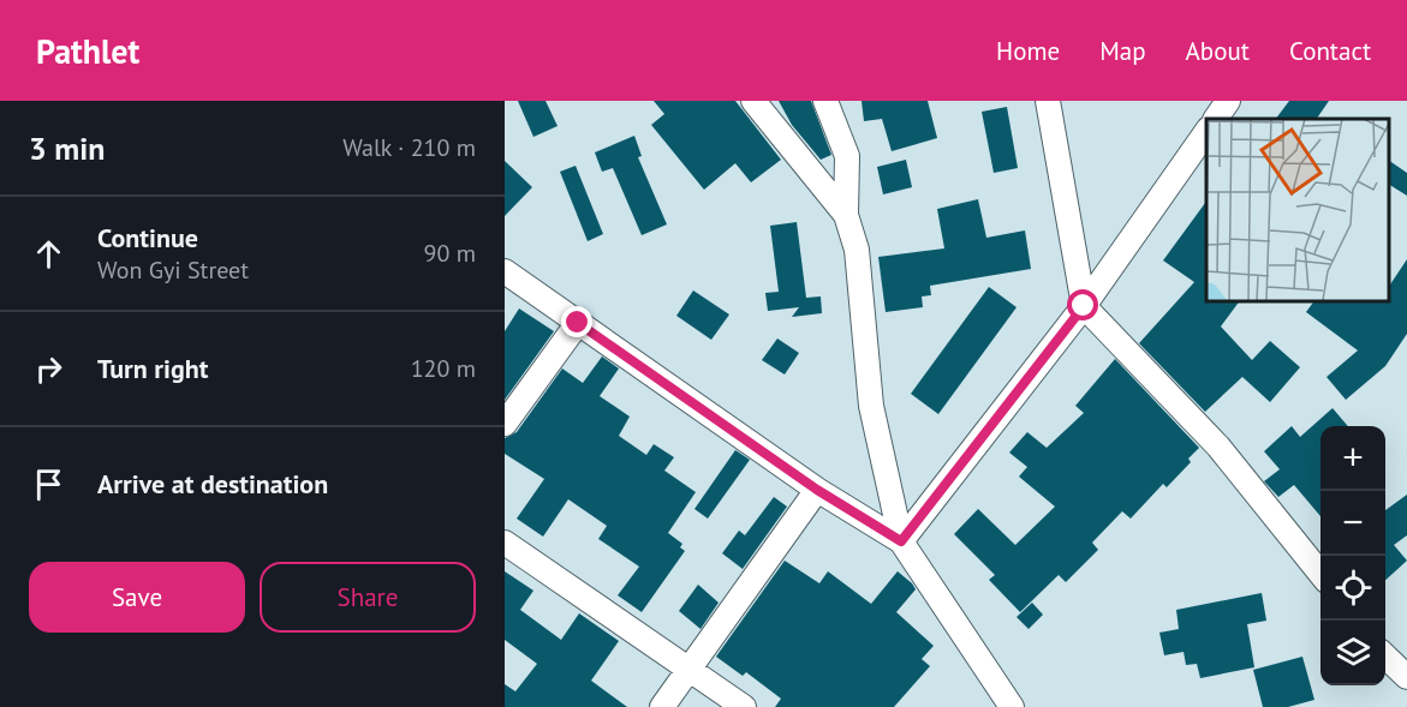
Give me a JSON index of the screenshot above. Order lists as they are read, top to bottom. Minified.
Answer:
{"page":{"header":"Pathlet","nav":["Home","Map","About","Contact"],"heading":["3 min","Walk · 210 m"],"list":[["Continue","Won Gyi Street","90 m"],["Turn right","120 m"],"Arrive at destination"],"map_buttons":["+","−"],"buttons":["Save","Share"]}}
